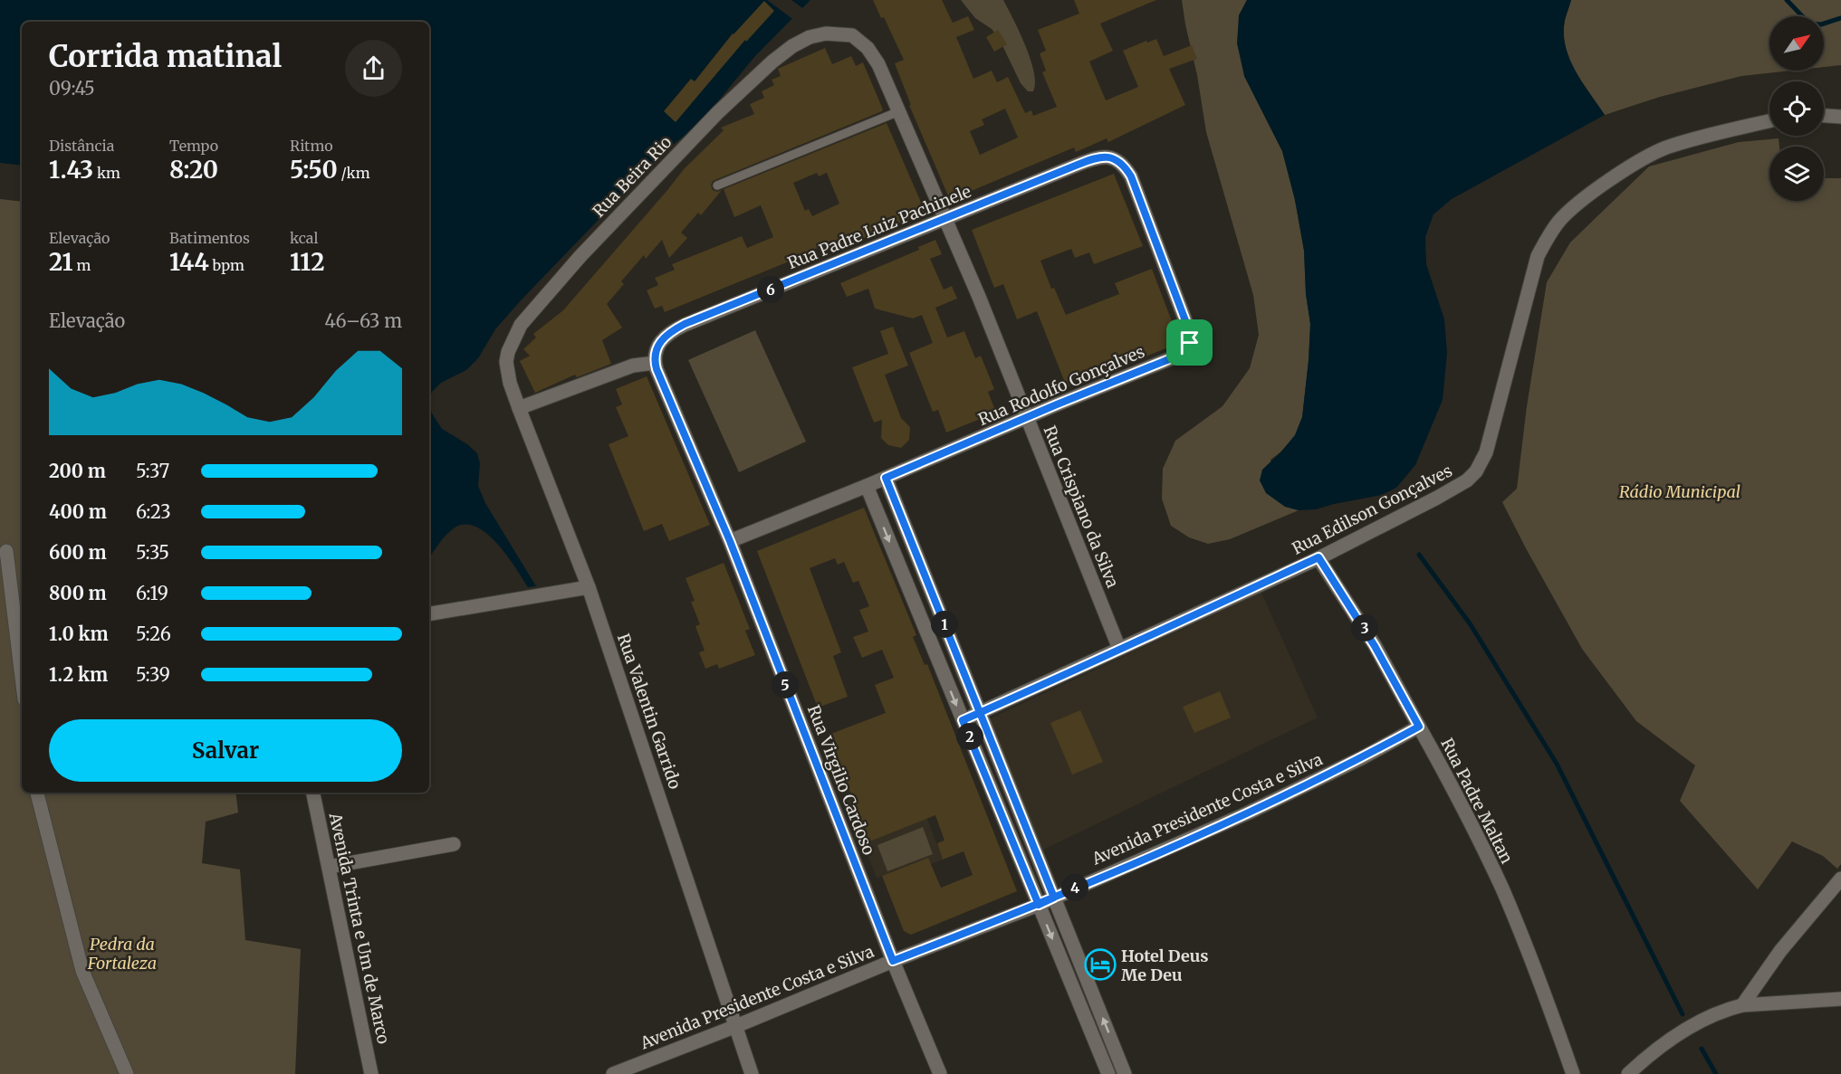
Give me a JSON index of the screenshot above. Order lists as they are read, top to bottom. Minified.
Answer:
{"streets":{"street":["Rua Beira Rio","Rua Padre Luiz Pachinele","Rua Rodolfo Gonçalves","Rua Crispiano da Silva","Rua Edilson Gonçalves","Rua Valentin Garrido","Rua Virgilio Cardoso","Rua Padre Maltan","Avenida Presidente Costa e Silva","Avenida Trinta e Um de Marco"]},"crossings":[["Rua Beira Rio","Rua Crispiano da Silva"],["Rua Beira Rio","Rua Valentin Garrido"],["Rua Padre Luiz Pachinele","Rua Rodolfo Gonçalves"],["Rua Padre Luiz Pachinele","Rua Crispiano da Silva"],["Rua Padre Luiz Pachinele","Rua Virgilio Cardoso"],["Rua Rodolfo Gonçalves","Rua Crispiano da Silva"],["Rua Rodolfo Gonçalves","Rua Virgilio Cardoso"],["Rua Crispiano da Silva","Rua Edilson Gonçalves"],["Rua Edilson Gonçalves","Rua Padre Maltan"],["Rua Valentin Garrido","Avenida Presidente Costa e Silva"],["Rua Virgilio Cardoso","Avenida Presidente Costa e Silva"],["Rua Padre Maltan","Avenida Presidente Costa e Silva"]],"parks":["Rádio Municipal","Pedra da Fortaleza"],"places":{"hotel":["Hotel Deus Me Deu"]},"north":"top right","page":{"heading":["Corrida matinal","09:45"],"stats":[["Distância","1.43 km"],["Tempo","8:20"],["Ritmo","5:50 /km"],["Elevação","21 m"],["Batimentos","144 bpm"],["kcal","112"]],"pins":["6","1","3","5","2","4"],"chart":["Elevação","46–63 m"],"list":[{"name":"200 m","note":"5:37"},{"name":"400 m","note":"6:23"},{"name":"600 m","note":"5:35"},{"name":"800 m","note":"6:19"},{"name":"1.0 km","note":"5:26"},{"name":"1.2 km","note":"5:39"}],"buttons":"Salvar"}}
